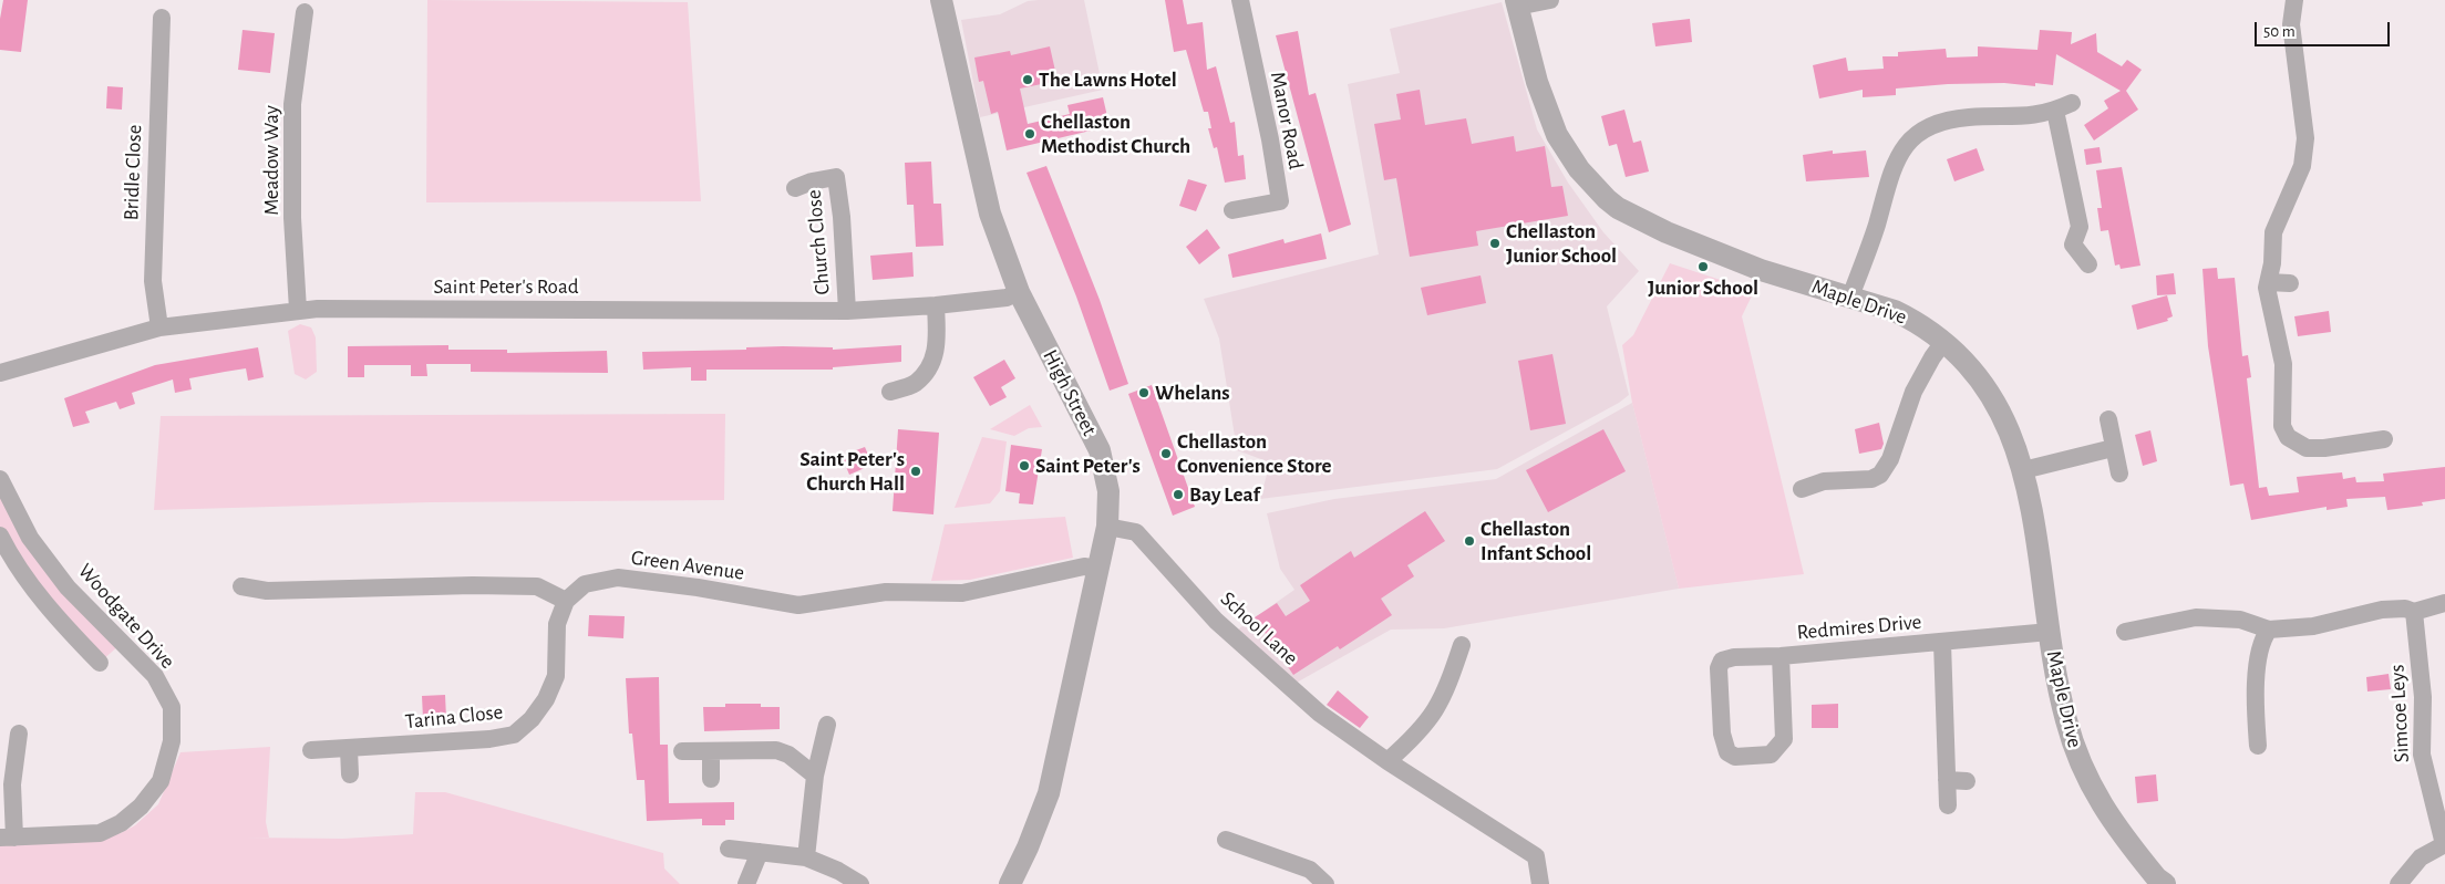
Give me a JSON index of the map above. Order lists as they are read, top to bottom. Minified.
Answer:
{"streets":{"street":["Manor Road","Meadow Way","Bridle Close","Church Close","Saint Peter's Road","Maple Drive","High Street","Green Avenue","Woodgate Drive","Redmires Drive","School Lane","Simcoe Leys","Tarina Close"]},"crossings":[["Meadow Way","Saint Peter's Road"],["Bridle Close","Saint Peter's Road"],["Church Close","Saint Peter's Road"],["Saint Peter's Road","High Street"],["Maple Drive","Redmires Drive"],["High Street","Green Avenue"],["High Street","School Lane"],["Green Avenue","Tarina Close"]],"places":["The Lawns Hotel","Chellaston Methodist Church","Chellaston Junior School","Junior School","Whelans","Chellaston Convenience Store","Saint Peter's","Saint Peter's Church Hall","Bay Leaf","Chellaston Infant School"],"scale_bar":"50 m"}
